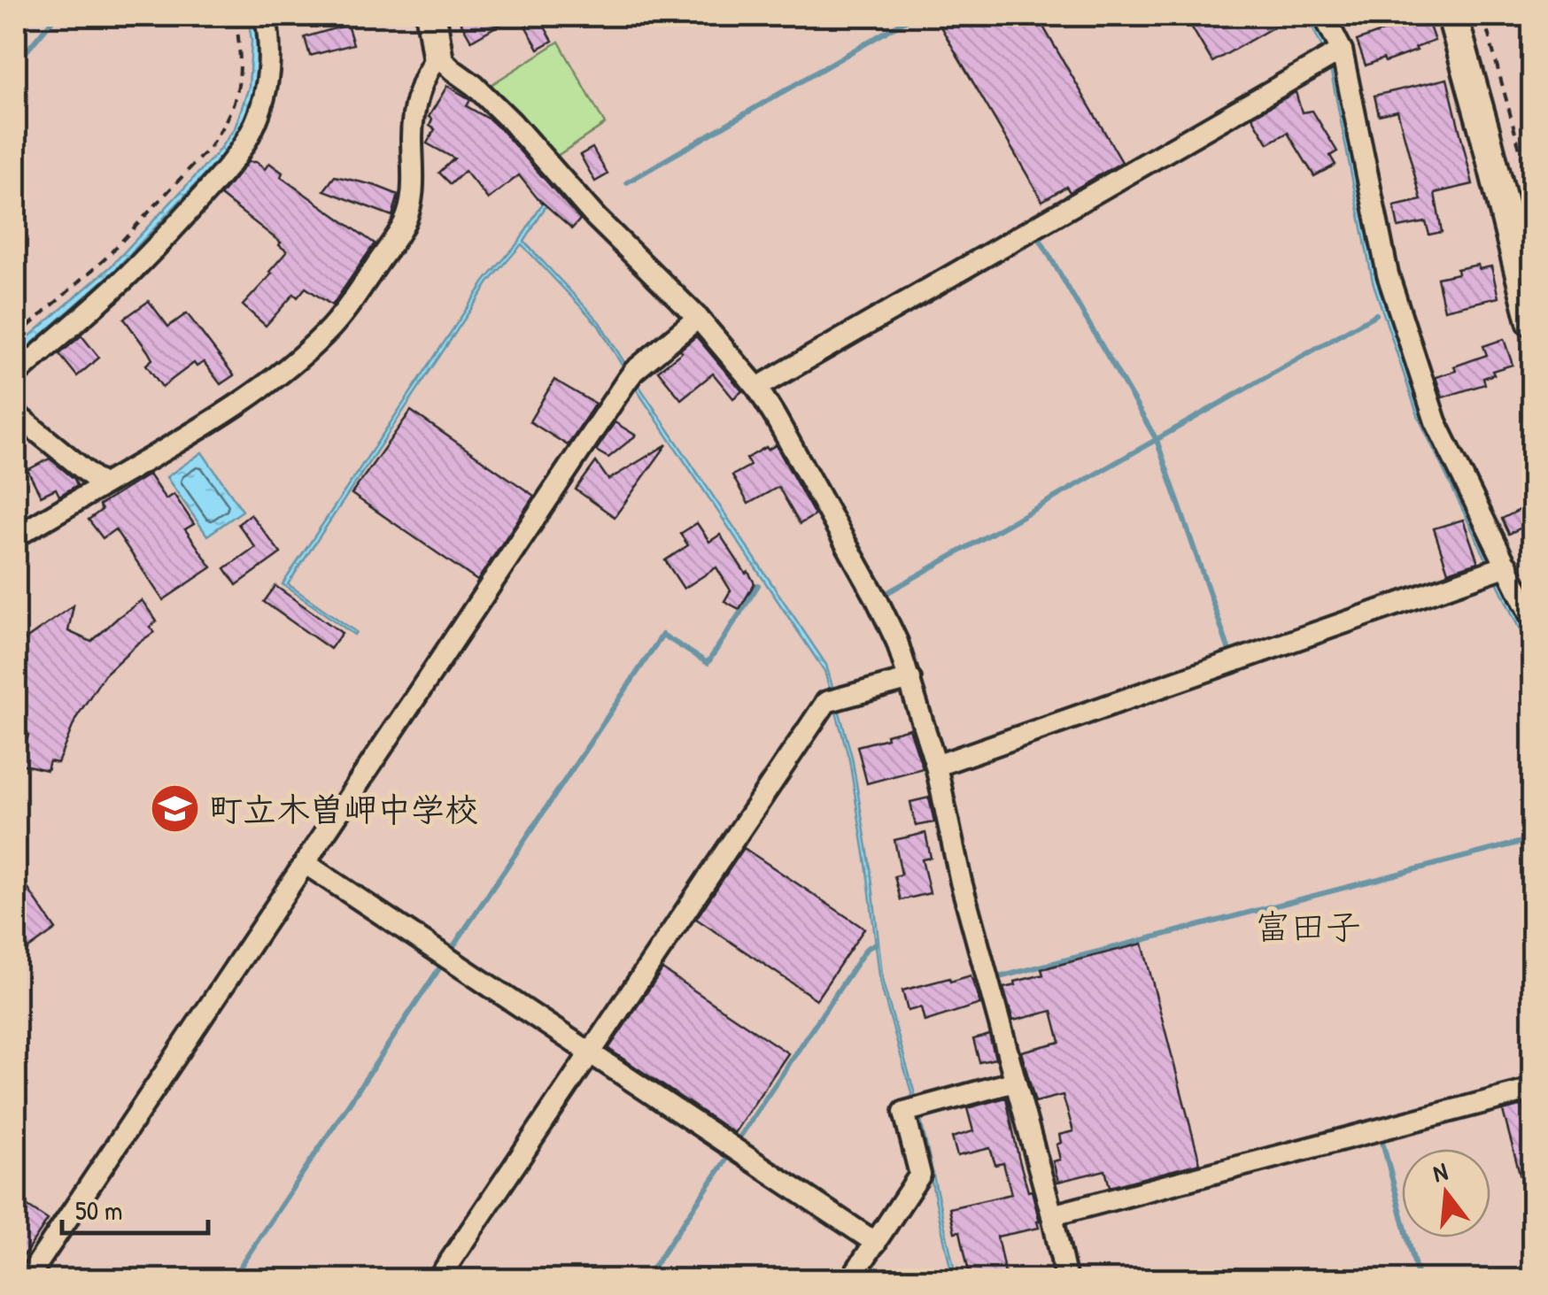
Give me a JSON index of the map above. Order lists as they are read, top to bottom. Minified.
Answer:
{"districts":["富田子"],"places":{"school or university":["町立木曽岬中学校"]},"scale_bar":"50 m","north":"top"}
